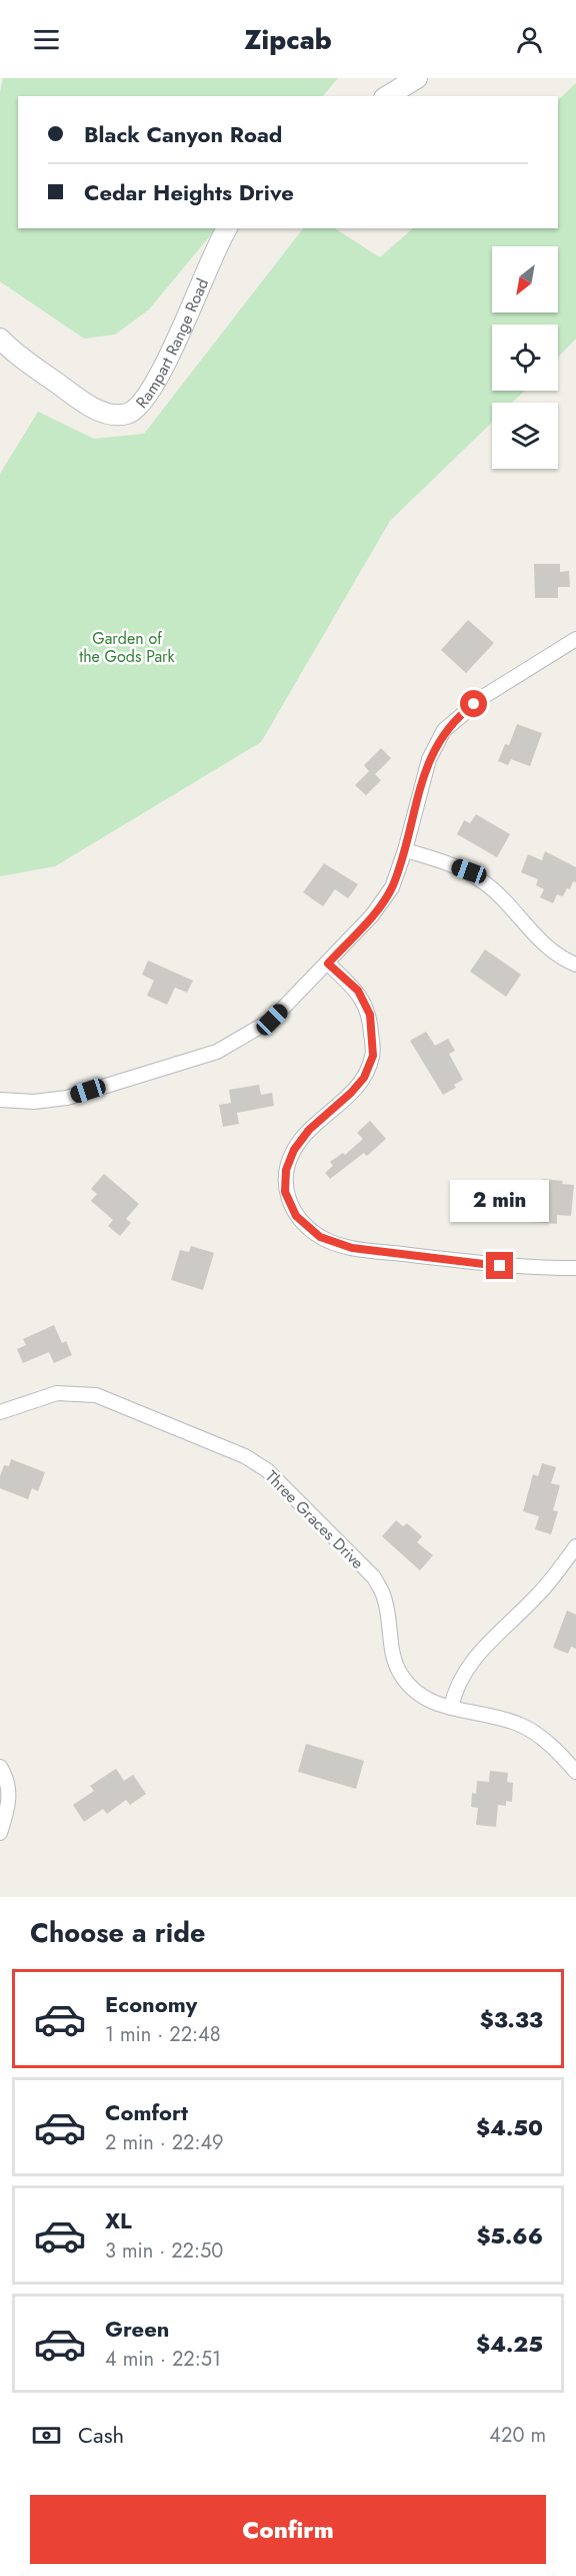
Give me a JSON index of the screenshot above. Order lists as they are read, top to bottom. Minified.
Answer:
{"streets":{"street":["Rampart Range Road","Three Graces Drive"]},"parks":["Garden of the Gods Park"],"north":"bottom left","page":{"header":"Zipcab","banner":["Black Canyon Road","Cedar Heights Drive"],"bubble":"2 min","heading":"Choose a ride","list":[{"name":"Economy","note":"1 min · 22:48","value":"$3.33"},{"name":"Comfort","note":"2 min · 22:49","value":"$4.50"},{"name":"XL","note":"3 min · 22:50","value":"$5.66"},{"name":"Green","note":"4 min · 22:51","value":"$4.25"}],"pay":["Cash","420 m"],"buttons":"Confirm"}}
